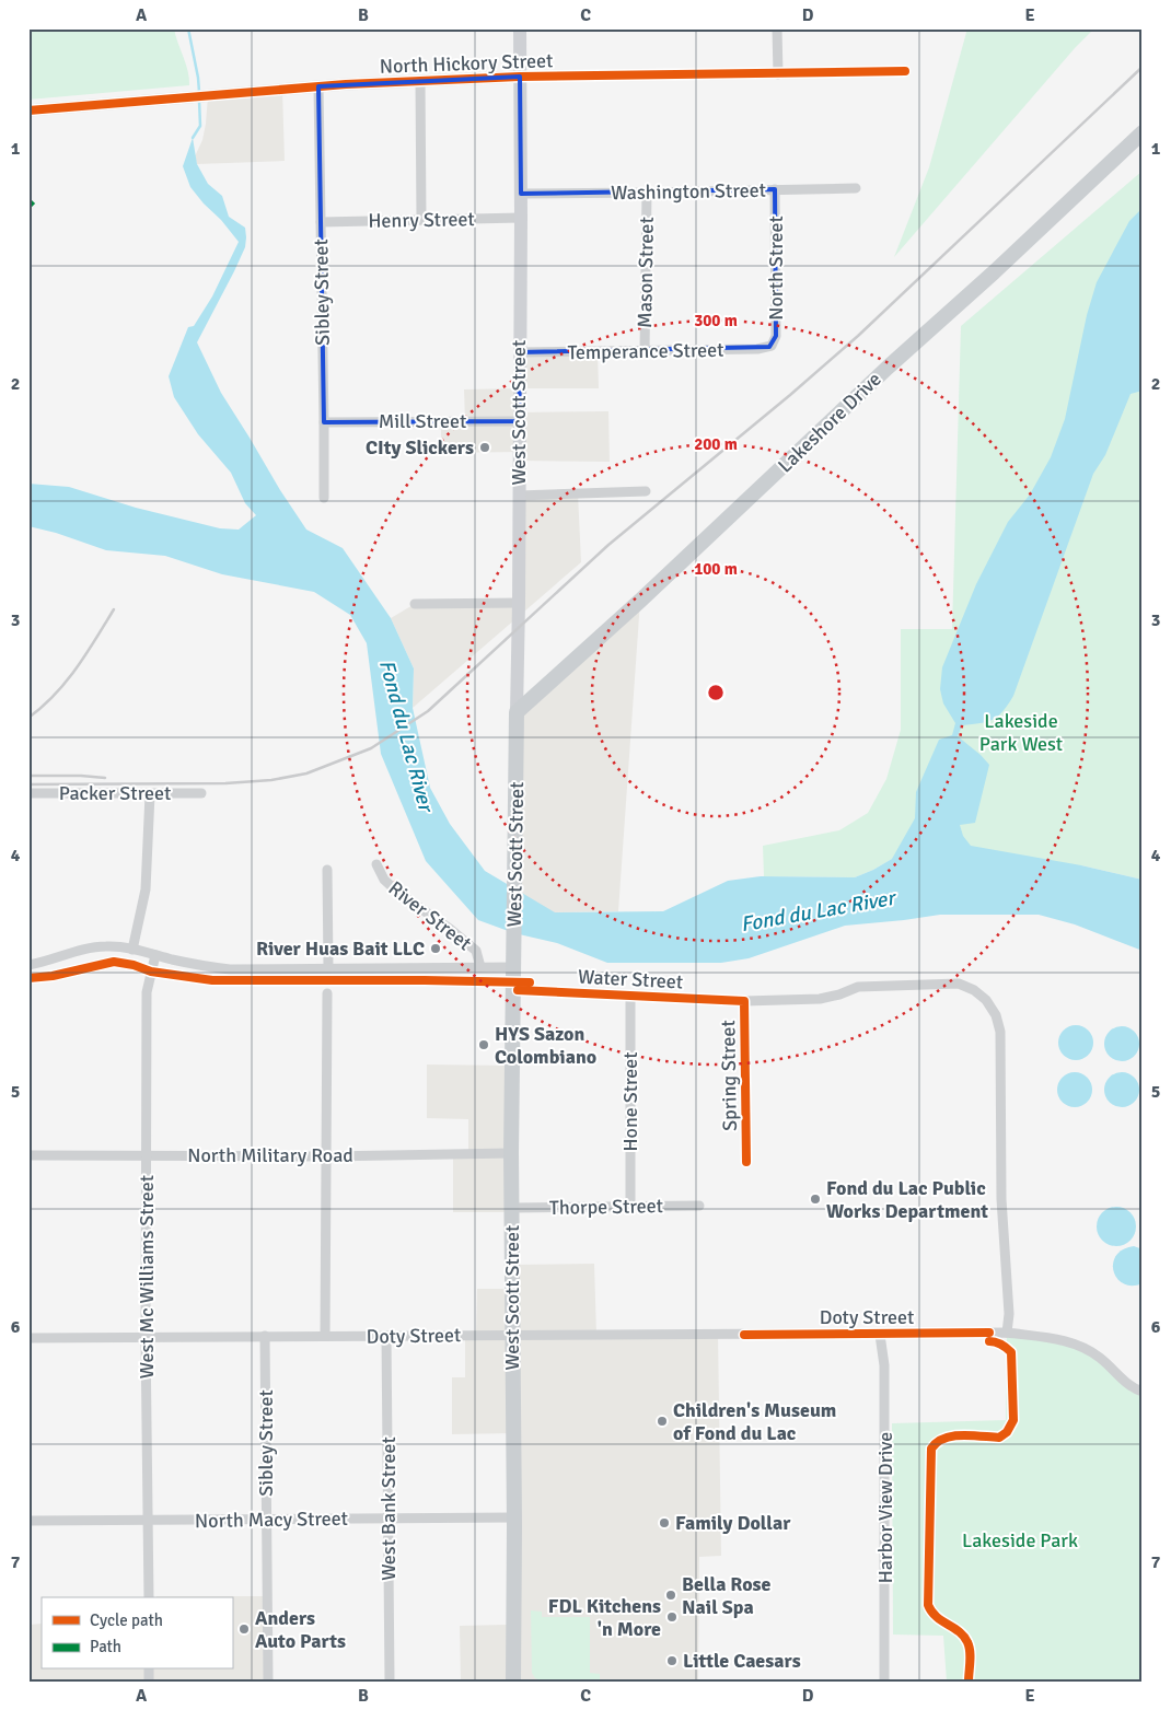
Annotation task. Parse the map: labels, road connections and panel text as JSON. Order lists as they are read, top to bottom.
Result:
{
  "streets": {
    "main road": ["West Scott Street", "Lakeshore Drive"],
    "street": [
      "North Hickory Street",
      "Washington Street",
      "Henry Street",
      "North Street",
      "Mason Street",
      "Sibley Street",
      "Temperance Street",
      "Mill Street",
      "Packer Street",
      "River Street",
      "Water Street",
      "Spring Street",
      "Hone Street",
      "North Military Road",
      "Thorpe Street",
      "West Mc Williams Street",
      "Doty Street",
      "Harbor View Drive",
      "West Bank Street",
      "North Macy Street"
    ]
  },
  "crossings": [
    ["North Hickory Street", "Sibley Street"],
    ["North Hickory Street", "West Scott Street"],
    ["Washington Street", "North Street"],
    ["Washington Street", "Mason Street"],
    ["Washington Street", "West Scott Street"],
    ["Henry Street", "Sibley Street"],
    ["Henry Street", "West Scott Street"],
    ["North Street", "Temperance Street"],
    ["Mason Street", "Temperance Street"],
    ["Sibley Street", "Mill Street"],
    ["Sibley Street", "Doty Street"],
    ["Sibley Street", "North Macy Street"],
    ["Temperance Street", "West Scott Street"],
    ["West Scott Street", "Mill Street"],
    ["West Scott Street", "Lakeshore Drive"],
    ["West Scott Street", "Water Street"],
    ["West Scott Street", "North Military Road"],
    ["West Scott Street", "Thorpe Street"],
    ["West Scott Street", "Doty Street"],
    ["West Scott Street", "North Macy Street"],
    ["Water Street", "Spring Street"],
    ["Water Street", "Hone Street"],
    ["Water Street", "Doty Street"],
    ["Hone Street", "Thorpe Street"],
    ["North Military Road", "West Mc Williams Street"],
    ["West Mc Williams Street", "Doty Street"],
    ["West Mc Williams Street", "North Macy Street"],
    ["Doty Street", "Harbor View Drive"],
    ["Doty Street", "West Bank Street"],
    ["West Bank Street", "North Macy Street"]
  ],
  "water": ["Fond du Lac River"],
  "parks": ["Lakeside Park West", "Lakeside Park"],
  "places": [
    "CIty Slickers",
    "River Huas Bait LLC",
    "HYS Sazon Colombiano",
    "Fond du Lac Public Works Department",
    "Children's Museum of Fond du Lac",
    "Family Dollar",
    "Bella Rose Nail Spa",
    "FDL Kitchens 'n More",
    "Anders Auto Parts",
    "Little Caesars"
  ],
  "legend": ["Cycle path", "Path"],
  "grid": {
    "columns": [
      "A",
      "B",
      "C",
      "D",
      "E"
    ],
    "rows": [
      "1",
      "2",
      "3",
      "4",
      "5",
      "6",
      "7"
    ]
  },
  "rings": ["300 m", "200 m", "100 m"]
}
